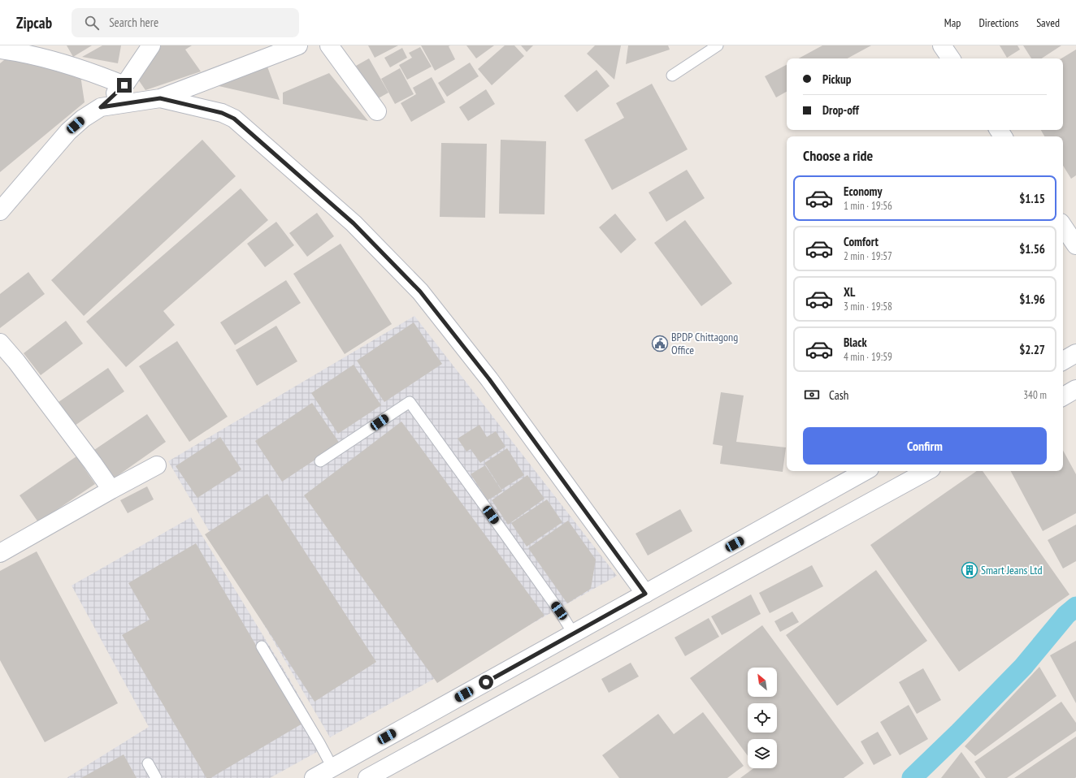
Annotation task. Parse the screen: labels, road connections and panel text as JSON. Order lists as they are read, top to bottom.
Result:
{
  "places": {
    "public building": ["BPDP Chittagong Office"],
    "building": ["Smart Jeans Ltd"]
  },
  "north": "top left",
  "page": {
    "header": "Zipcab",
    "search": "Search here",
    "nav": ["Map", "Directions", "Saved"],
    "banner": ["Pickup", "Drop-off"],
    "heading": "Choose a ride",
    "list": [
      {
        "name": "Economy",
        "note": "1 min · 19:56",
        "value": "$1.15"
      },
      {
        "name": "Comfort",
        "note": "2 min · 19:57",
        "value": "$1.56"
      },
      {
        "name": "XL",
        "note": "3 min · 19:58",
        "value": "$1.96"
      },
      {
        "name": "Black",
        "note": "4 min · 19:59",
        "value": "$2.27"
      }
    ],
    "pay": ["Cash", "340 m"],
    "buttons": "Confirm"
  }
}
